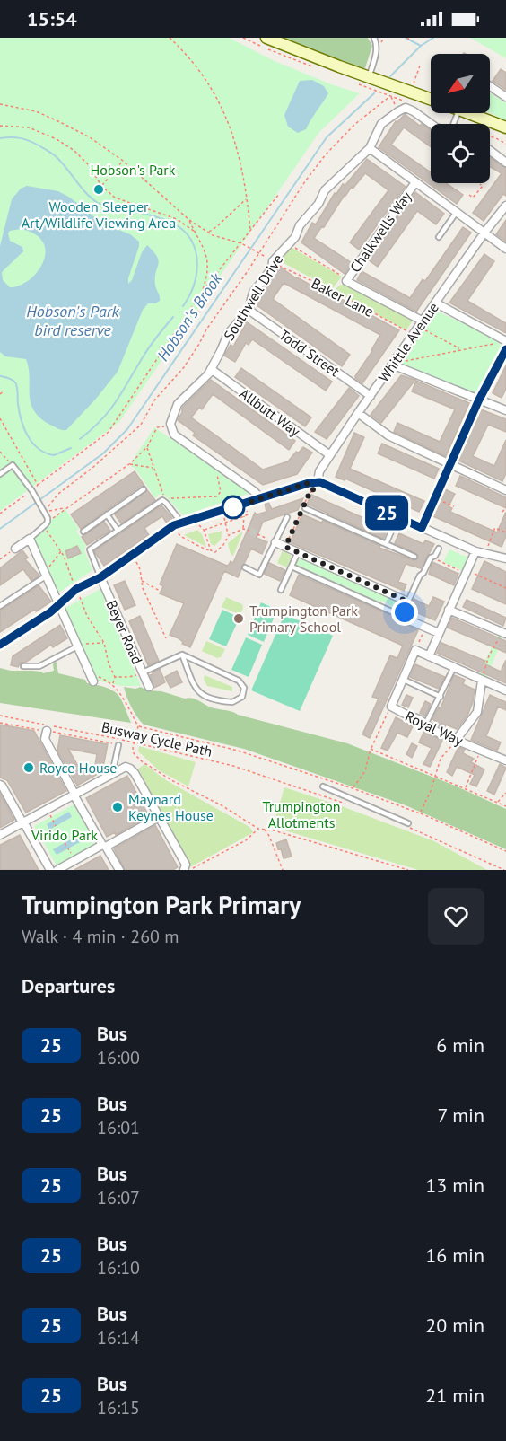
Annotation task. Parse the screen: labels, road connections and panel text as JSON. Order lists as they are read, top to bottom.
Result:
{
  "streets": {
    "street": [
      "Chalkwells Way",
      "Southwell Drive",
      "Baker Lane",
      "Whittle Avenue",
      "Todd Street",
      "Allbutt Way",
      "Beyer Road",
      "Royal Way"
    ],
    "path": ["Busway Cycle Path"]
  },
  "crossings": [
    ["Chalkwells Way", "Southwell Drive"],
    ["Chalkwells Way", "Baker Lane"],
    ["Chalkwells Way", "Whittle Avenue"],
    ["Southwell Drive", "Baker Lane"],
    ["Southwell Drive", "Todd Street"],
    ["Southwell Drive", "Allbutt Way"],
    ["Baker Lane", "Whittle Avenue"],
    ["Whittle Avenue", "Todd Street"],
    ["Whittle Avenue", "Allbutt Way"]
  ],
  "water": ["Hobson's Park bird reserve", "Hobson's Brook"],
  "parks": ["Hobson's Park", "Trumpington Allotments", "Virido Park"],
  "places": [
    "Wooden Sleeper Art/Wildlife Viewing Area",
    "Trumpington Park Primary School",
    "Royce House",
    "Maynard Keynes House"
  ],
  "lines": ["bus line 25"],
  "north": "bottom left",
  "page": {
    "status": "15:54",
    "on_map": "25",
    "heading": [
      ["Trumpington Park Primary", "Walk · 4 min · 260 m"],
      "Departures"
    ],
    "list": [
      {
        "mark": "25",
        "name": "Bus",
        "note": "16:00",
        "value": "6 min"
      },
      {
        "mark": "25",
        "name": "Bus",
        "note": "16:01",
        "value": "7 min"
      },
      {
        "mark": "25",
        "name": "Bus",
        "note": "16:07",
        "value": "13 min"
      },
      {
        "mark": "25",
        "name": "Bus",
        "note": "16:10",
        "value": "16 min"
      },
      {
        "mark": "25",
        "name": "Bus",
        "note": "16:14",
        "value": "20 min"
      },
      {
        "mark": "25",
        "name": "Bus",
        "note": "16:15",
        "value": "21 min"
      }
    ]
  }
}
